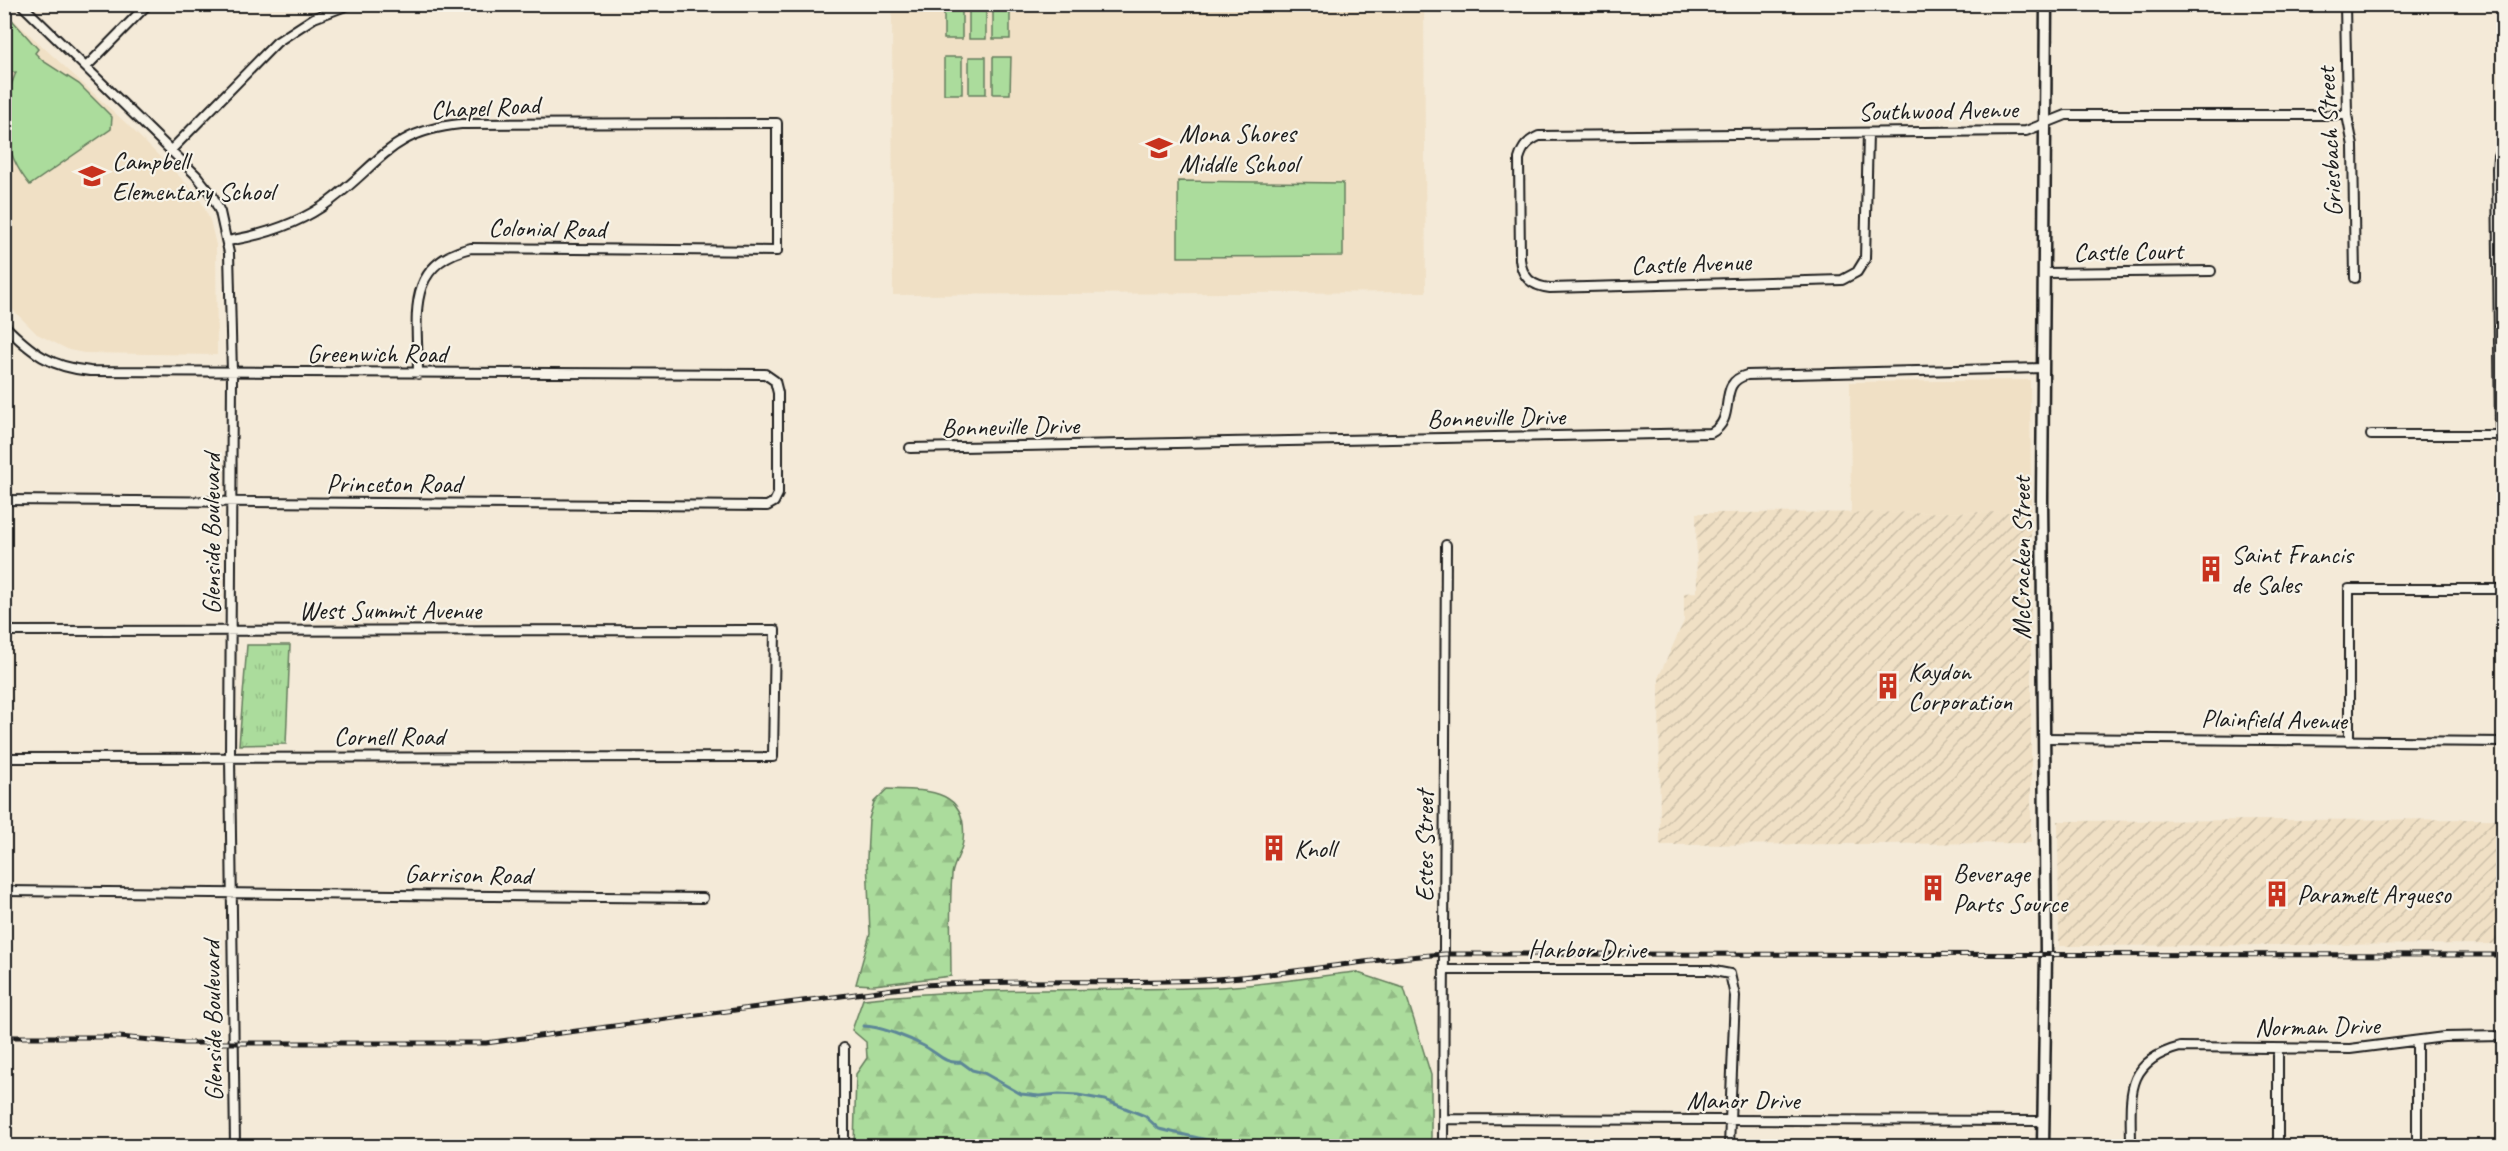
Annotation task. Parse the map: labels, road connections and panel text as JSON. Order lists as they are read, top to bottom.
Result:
{
  "streets": {
    "street": [
      "Chapel Road",
      "Southwood Avenue",
      "Griesbach Street",
      "Colonial Road",
      "Castle Court",
      "Castle Avenue",
      "Greenwich Road",
      "Bonneville Drive",
      "Princeton Road",
      "Glenside Boulevard",
      "McCracken Street",
      "West Summit Avenue",
      "Plainfield Avenue",
      "Cornell Road",
      "Estes Street",
      "Garrison Road",
      "Harbor Drive",
      "Norman Drive",
      "Manor Drive"
    ]
  },
  "crossings": [
    ["Chapel Road", "Colonial Road"],
    ["Chapel Road", "Glenside Boulevard"],
    ["Southwood Avenue", "Griesbach Street"],
    ["Southwood Avenue", "Castle Avenue"],
    ["Southwood Avenue", "McCracken Street"],
    ["Colonial Road", "Greenwich Road"],
    ["Castle Court", "McCracken Street"],
    ["Greenwich Road", "Princeton Road"],
    ["Greenwich Road", "Glenside Boulevard"],
    ["Bonneville Drive", "McCracken Street"],
    ["Princeton Road", "Glenside Boulevard"],
    ["Glenside Boulevard", "West Summit Avenue"],
    ["Glenside Boulevard", "Cornell Road"],
    ["Glenside Boulevard", "Garrison Road"],
    ["McCracken Street", "Plainfield Avenue"],
    ["McCracken Street", "Manor Drive"],
    ["West Summit Avenue", "Cornell Road"],
    ["Estes Street", "Harbor Drive"],
    ["Estes Street", "Manor Drive"],
    ["Harbor Drive", "Manor Drive"]
  ],
  "places": {
    "school or university": ["Mona Shores Middle School", "Campbell Elementary School"],
    "building": [
      "Saint Francis de Sales",
      "Kaydon Corporation",
      "Knoll",
      "Beverage Parts Source",
      "Paramelt Argueso"
    ]
  }
}
